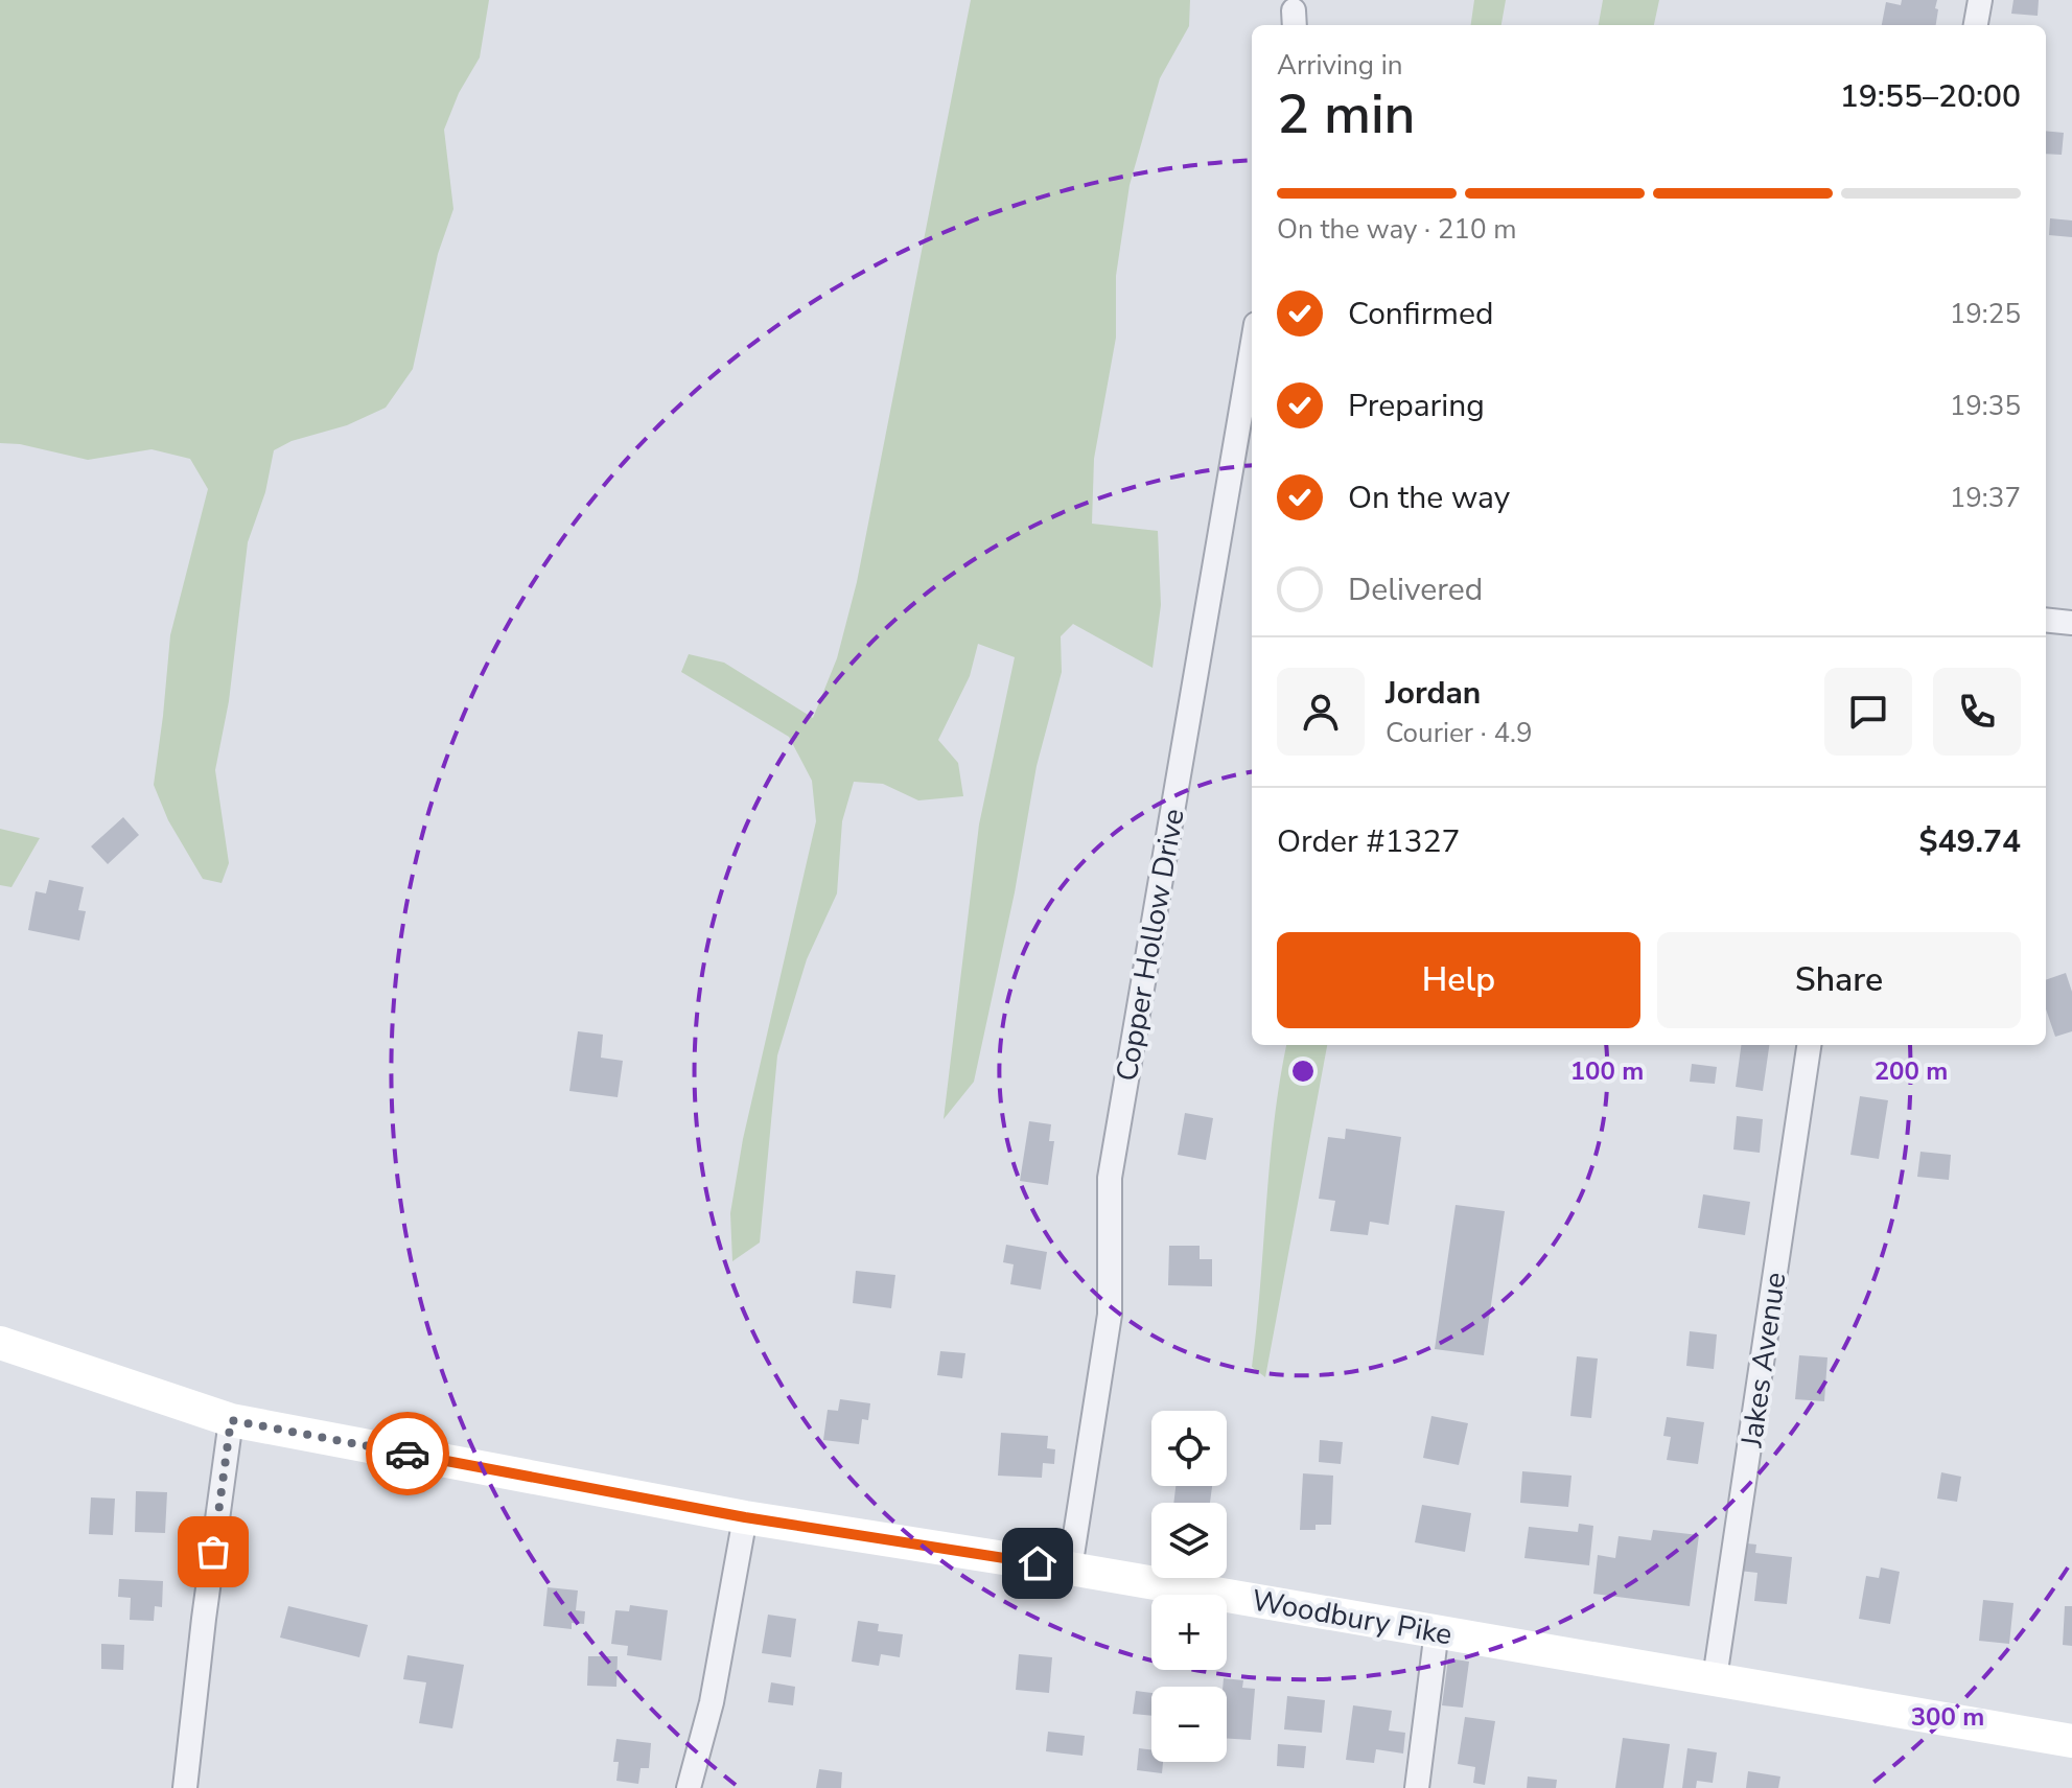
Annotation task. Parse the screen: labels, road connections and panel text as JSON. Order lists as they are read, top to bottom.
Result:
{
  "streets": {
    "street": ["Copper Hollow Drive", "Jakes Avenue", "Woodbury Pike"]
  },
  "crossings": [
    ["Copper Hollow Drive", "Woodbury Pike"],
    ["Jakes Avenue", "Woodbury Pike"]
  ],
  "page": {
    "heading": ["2 min", "Arriving in", "19:55–20:00"],
    "panel": [
      "Jordan",
      "Courier · 4.9",
      "Order #1327",
      "$49.74"
    ],
    "bar": "On the way · 210 m",
    "list": [
      ["Confirmed", "19:25"],
      ["Preparing", "19:35"],
      ["On the way", "19:37"],
      "Delivered"
    ],
    "buttons": ["Help", "Share"],
    "map_buttons": ["+", "−"]
  },
  "rings": ["100 m", "200 m", "300 m"]
}
